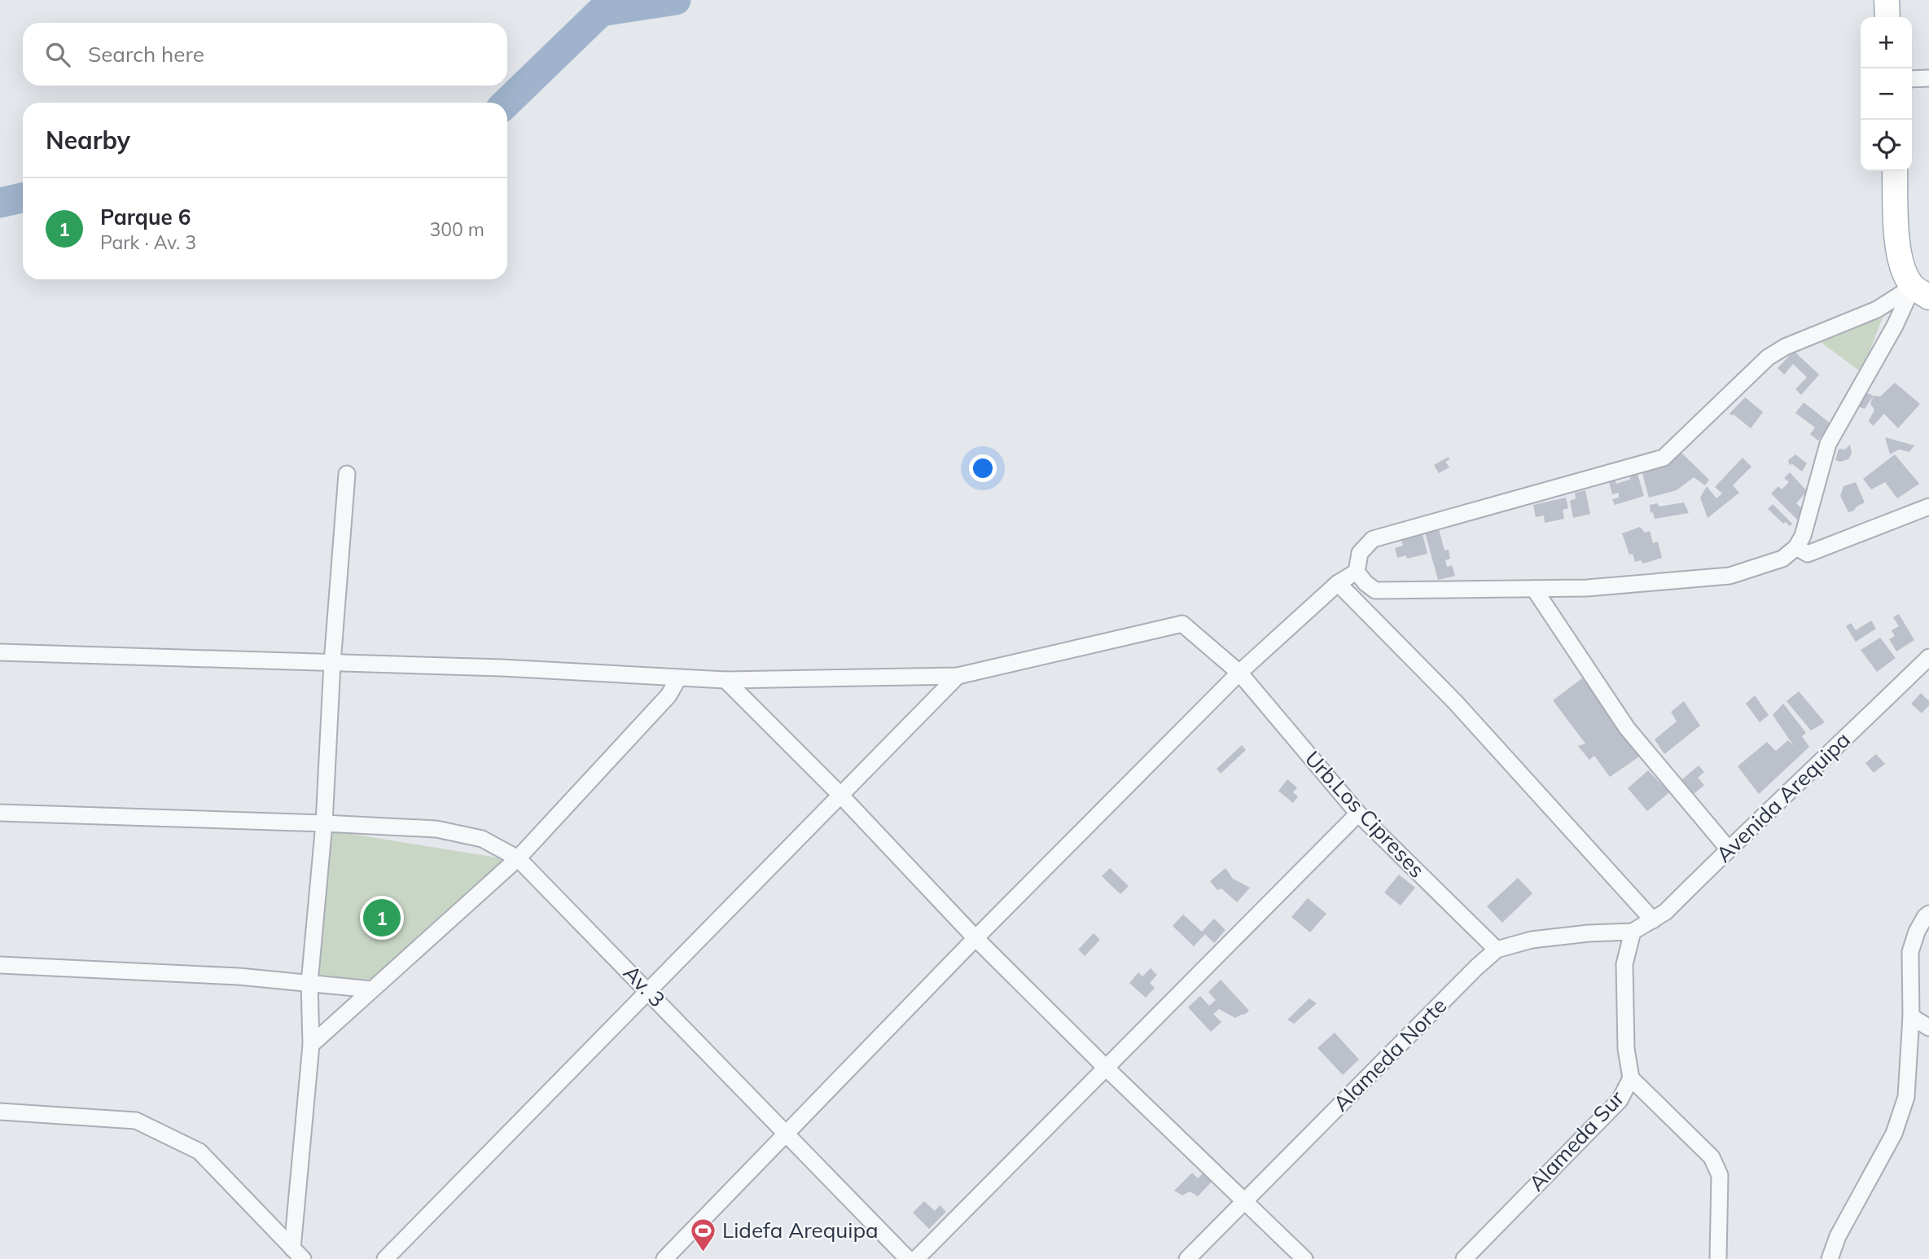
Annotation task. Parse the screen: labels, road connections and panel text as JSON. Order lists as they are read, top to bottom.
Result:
{
  "streets": {
    "street": [
      "Avenida Arequipa",
      "Urb.Los Cipreses",
      "Av. 3",
      "Alameda Norte",
      "Alameda Sur"
    ]
  },
  "crossings": [
    ["Avenida Arequipa", "Alameda Norte"],
    ["Avenida Arequipa", "Alameda Sur"],
    ["Urb.Los Cipreses", "Alameda Norte"],
    ["Alameda Norte", "Alameda Sur"]
  ],
  "places": {
    "sports": ["Lidefa Arequipa"]
  },
  "page": {
    "map_buttons": ["+", "−"],
    "search": "Search here",
    "heading": "Nearby",
    "list": [
      {
        "mark": "1",
        "name": "Parque 6",
        "note": "Park · Av. 3",
        "value": "300 m"
      }
    ],
    "pins": "1"
  }
}
